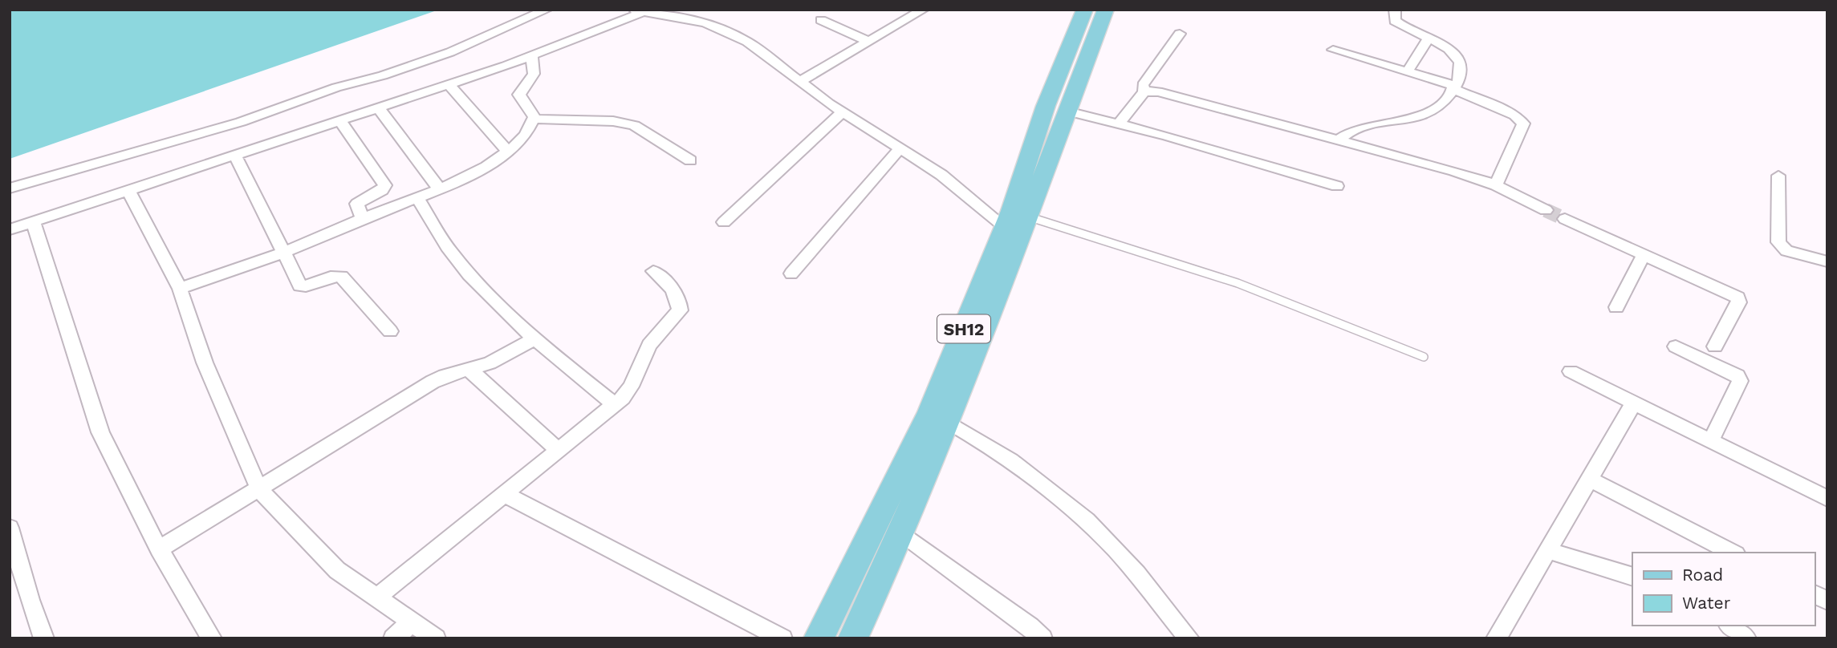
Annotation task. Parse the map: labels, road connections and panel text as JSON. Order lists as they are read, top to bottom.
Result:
{
  "streets": {
    "main road": ["SH12"]
  },
  "legend": ["Road", "Water"]
}
